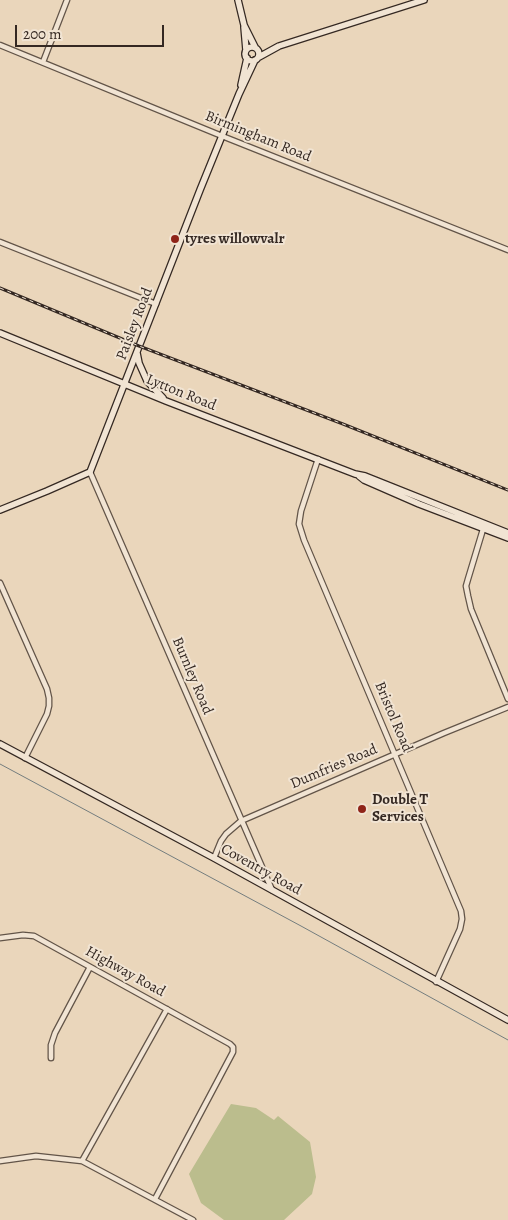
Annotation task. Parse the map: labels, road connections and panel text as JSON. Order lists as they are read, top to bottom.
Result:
{
  "streets": {
    "main road": ["Paisley Road", "Lytton Road", "Coventry Road"],
    "street": [
      "Birmingham Road",
      "Burnley Road",
      "Bristol Road",
      "Dumfries Road",
      "Highway Road"
    ]
  },
  "crossings": [
    ["Birmingham Road", "Paisley Road"],
    ["Paisley Road", "Lytton Road"],
    ["Paisley Road", "Burnley Road"],
    ["Lytton Road", "Bristol Road"],
    ["Burnley Road", "Dumfries Road"],
    ["Burnley Road", "Coventry Road"],
    ["Bristol Road", "Dumfries Road"],
    ["Bristol Road", "Coventry Road"],
    ["Dumfries Road", "Coventry Road"]
  ],
  "places": ["tyres willowvalr", "Double T Services"],
  "scale_bar": "200 m"
}
